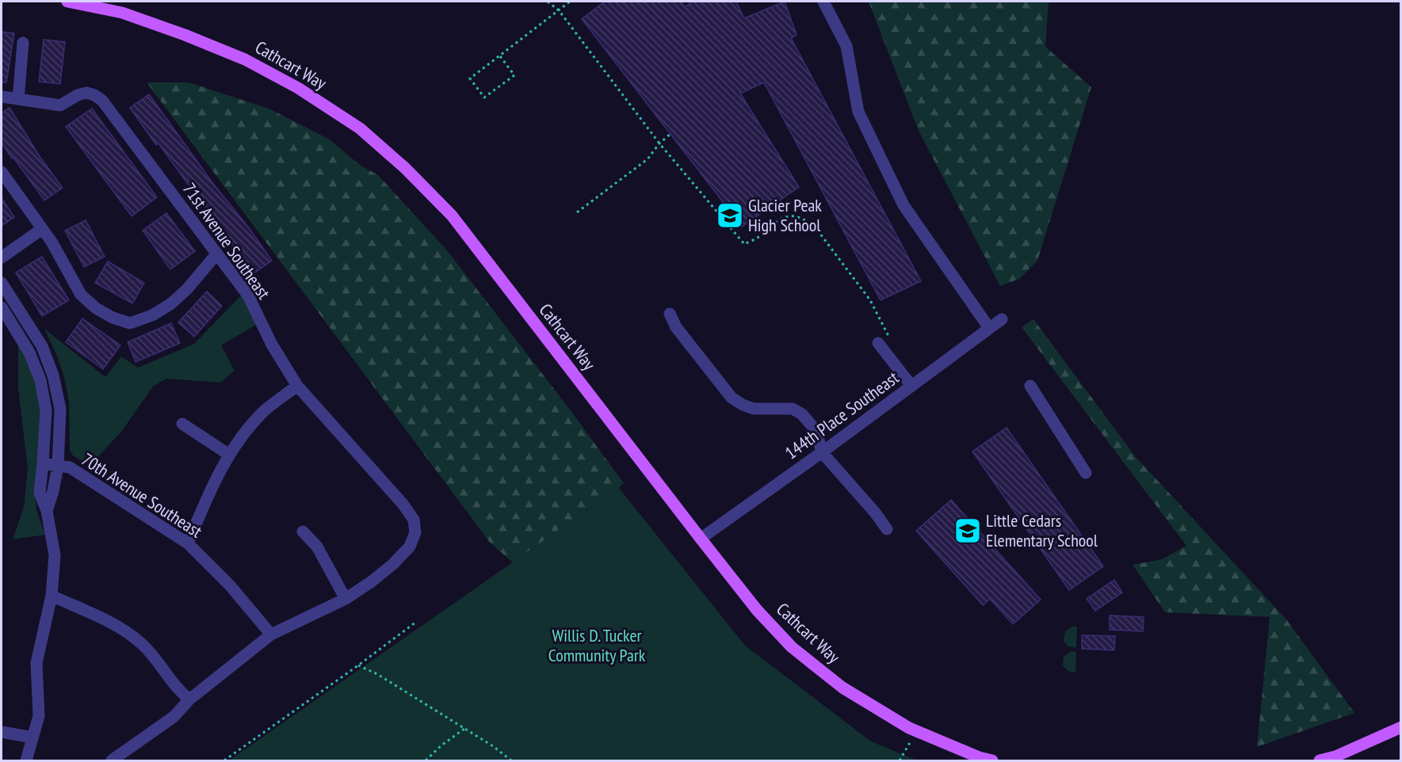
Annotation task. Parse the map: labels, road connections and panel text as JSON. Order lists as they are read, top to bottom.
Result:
{
  "streets": {
    "main road": ["Cathcart Way"],
    "street": ["71st Avenue Southeast", "144th Place Southeast", "70th Avenue Southeast"]
  },
  "crossings": [
    ["Cathcart Way", "144th Place Southeast"]
  ],
  "parks": ["Willis D. Tucker Community Park"],
  "places": {
    "school or university": ["Glacier Peak High School", "Little Cedars Elementary School"]
  }
}
